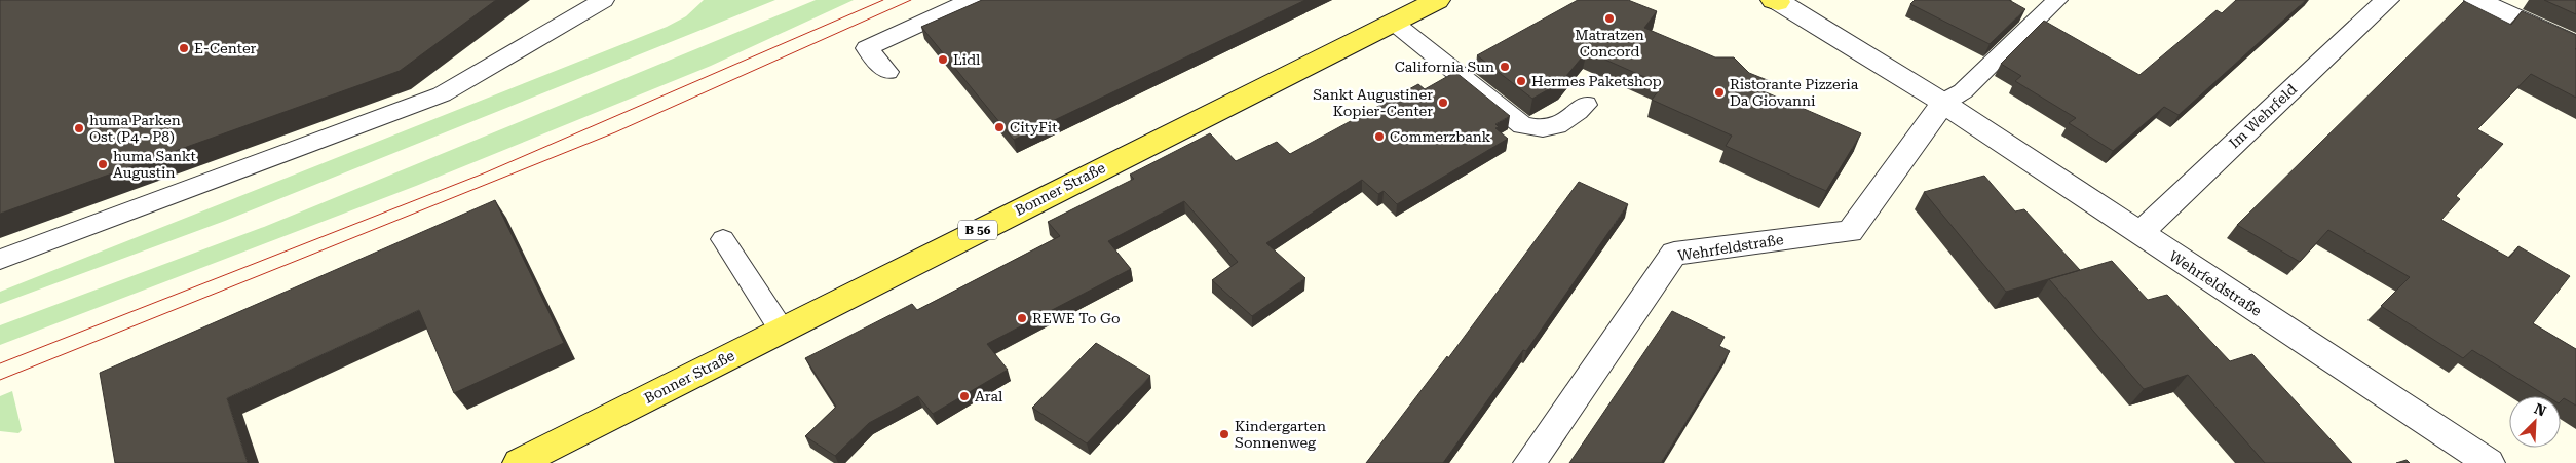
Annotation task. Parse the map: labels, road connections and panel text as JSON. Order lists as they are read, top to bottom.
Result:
{
  "streets": {
    "main road": ["Bonner Straße", "B 56"],
    "street": ["Im Wehrfeld", "Wehrfeldstraße"]
  },
  "crossings": [
    ["Im Wehrfeld", "Wehrfeldstraße"]
  ],
  "places": [
    "Matratzen Concord",
    "E-Center",
    "Lidl",
    "California Sun",
    "Hermes Paketshop",
    "Ristorante Pizzeria Da Giovanni",
    "Sankt Augustiner Kopier-Center",
    "CityFit",
    "huma Parken Ost (P4 - P8)",
    "Commerzbank",
    "huma Sankt Augustin",
    "REWE To Go",
    "Aral",
    "Kindergarten Sonnenweg"
  ],
  "north": "top right"
}
